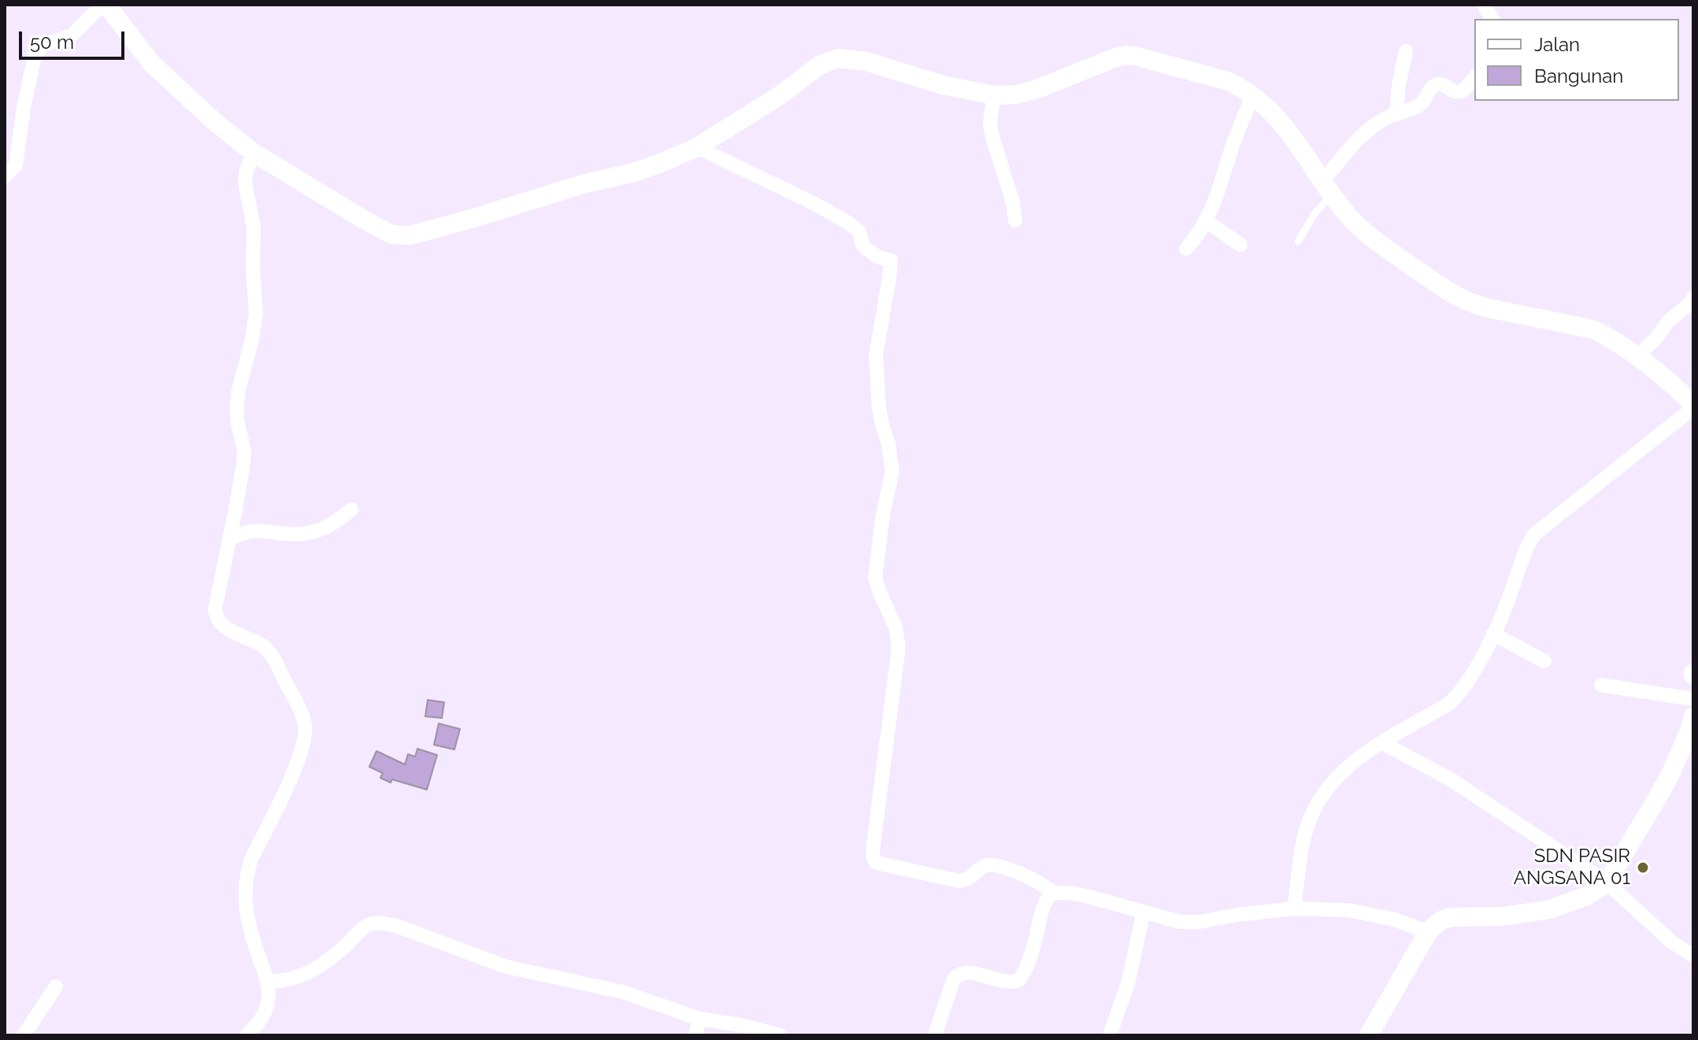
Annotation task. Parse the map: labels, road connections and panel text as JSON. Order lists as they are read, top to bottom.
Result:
{
  "places": ["SDN PASIR ANGSANA 01"],
  "legend": ["Jalan", "Bangunan"],
  "scale_bar": "50 m"
}
